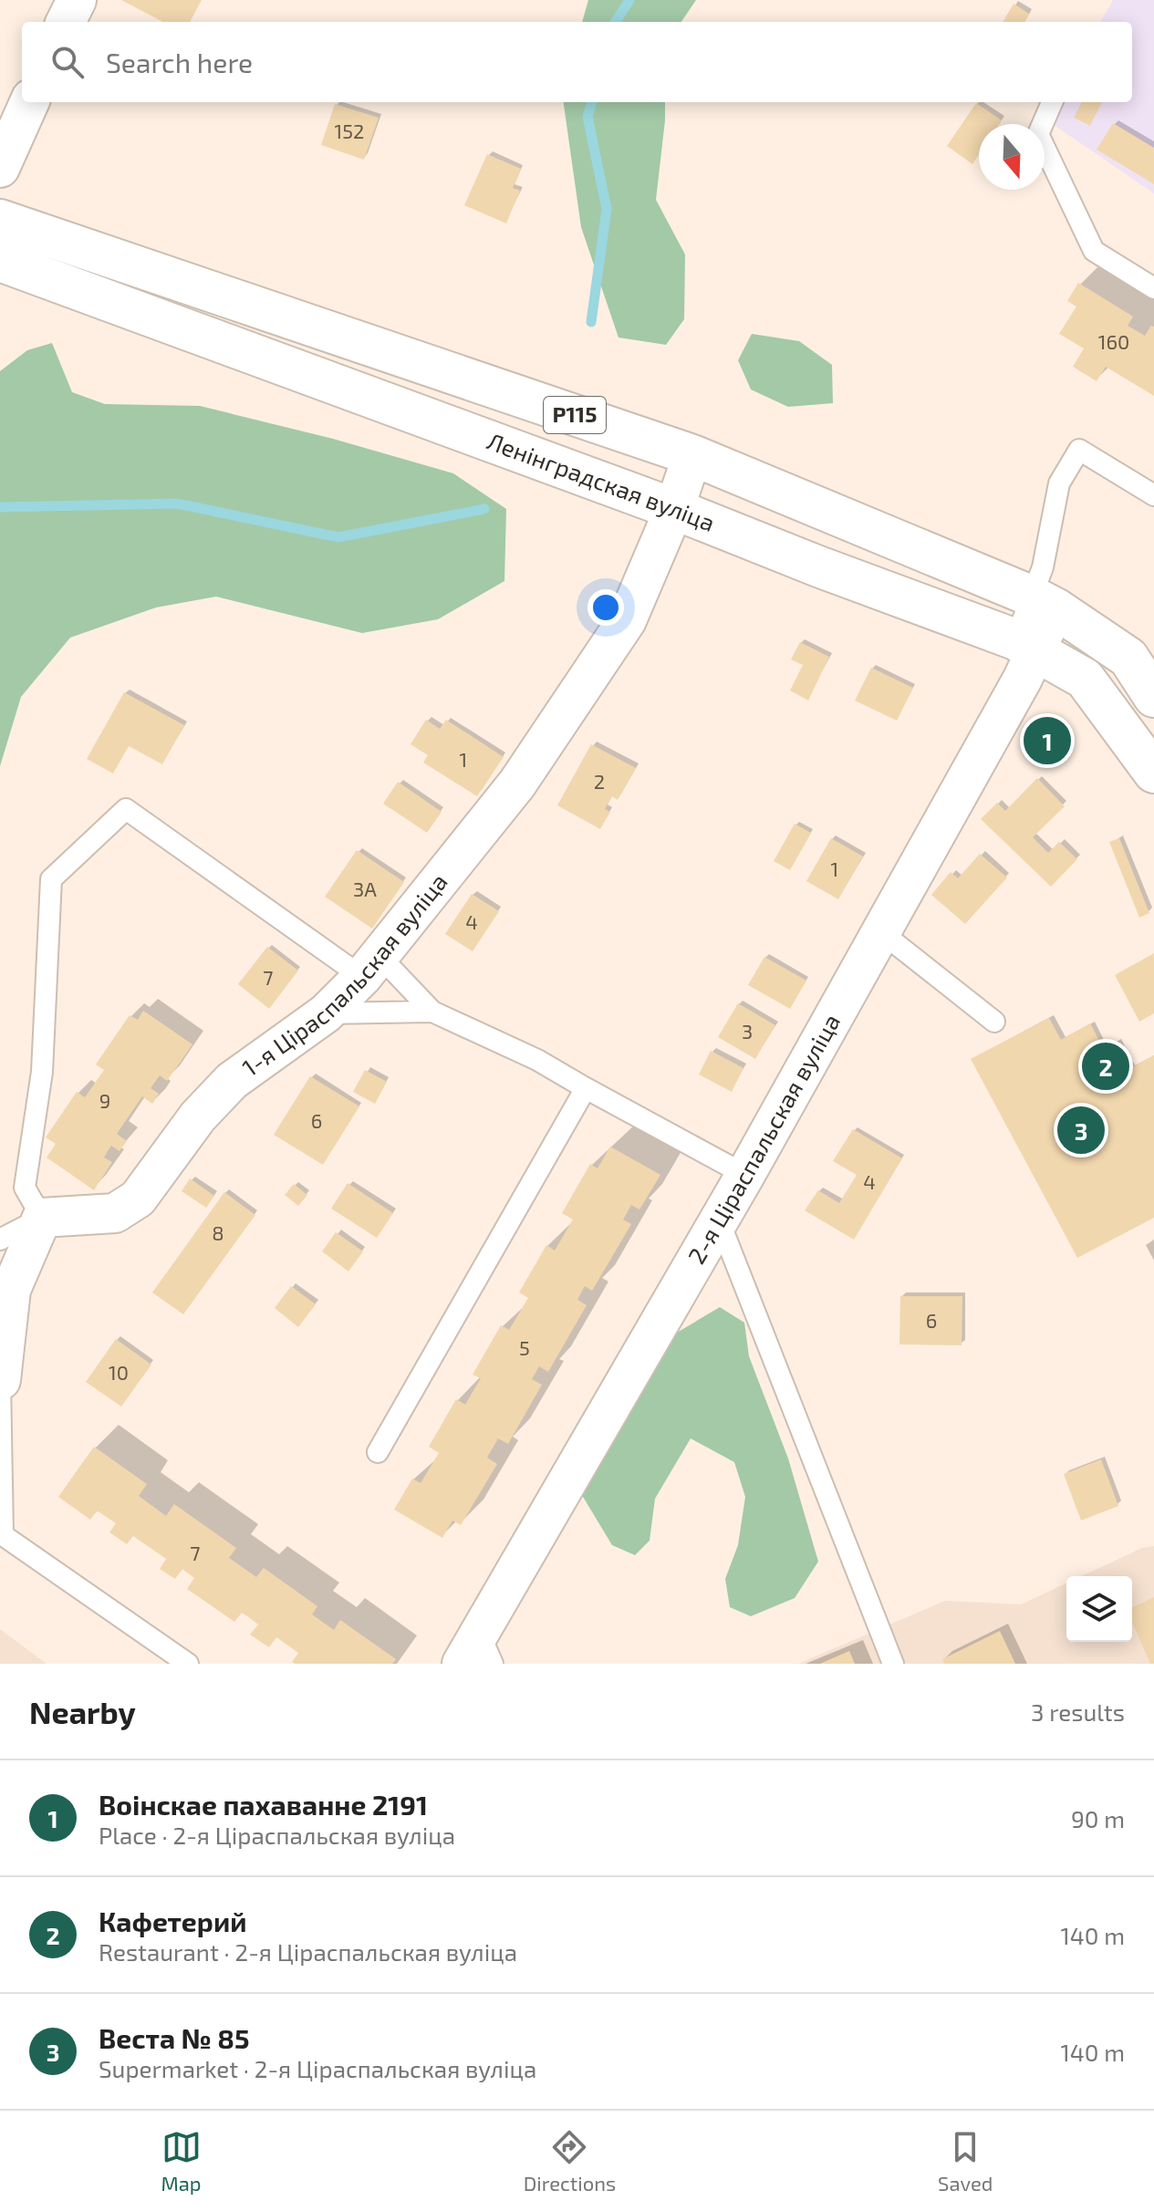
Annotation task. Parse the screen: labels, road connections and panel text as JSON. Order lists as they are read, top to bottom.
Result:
{
  "streets": {
    "main road": ["Р115", "Ленінградская вуліца"],
    "street": ["1-я Ціраспальская вуліца", "2-я Ціраспальская вуліца"]
  },
  "crossings": [
    ["Р115", "1-я Ціраспальская вуліца"],
    ["Р115", "2-я Ціраспальская вуліца"],
    ["Ленінградская вуліца", "1-я Ціраспальская вуліца"],
    ["Ленінградская вуліца", "2-я Ціраспальская вуліца"]
  ],
  "house_numbers": [
    "152",
    "160",
    "1",
    "2",
    "1",
    "3А",
    "4",
    "7",
    "3",
    "9",
    "6",
    "4",
    "8",
    "6",
    "5",
    "10",
    "7"
  ],
  "north": "bottom",
  "page": {
    "search": "Search here",
    "pins": ["1", "2", "3"],
    "heading": ["Nearby", "3 results"],
    "list": [
      {
        "mark": "1",
        "name": "Воінскае пахаванне 2191",
        "note": "Place · 2-я Ціраспальская вуліца",
        "value": "90 m"
      },
      {
        "mark": "2",
        "name": "Кафетерий",
        "note": "Restaurant · 2-я Ціраспальская вуліца",
        "value": "140 m"
      },
      {
        "mark": "3",
        "name": "Веста № 85",
        "note": "Supermarket · 2-я Ціраспальская вуліца",
        "value": "140 m"
      }
    ],
    "nav": ["Map", "Directions", "Saved"]
  }
}
